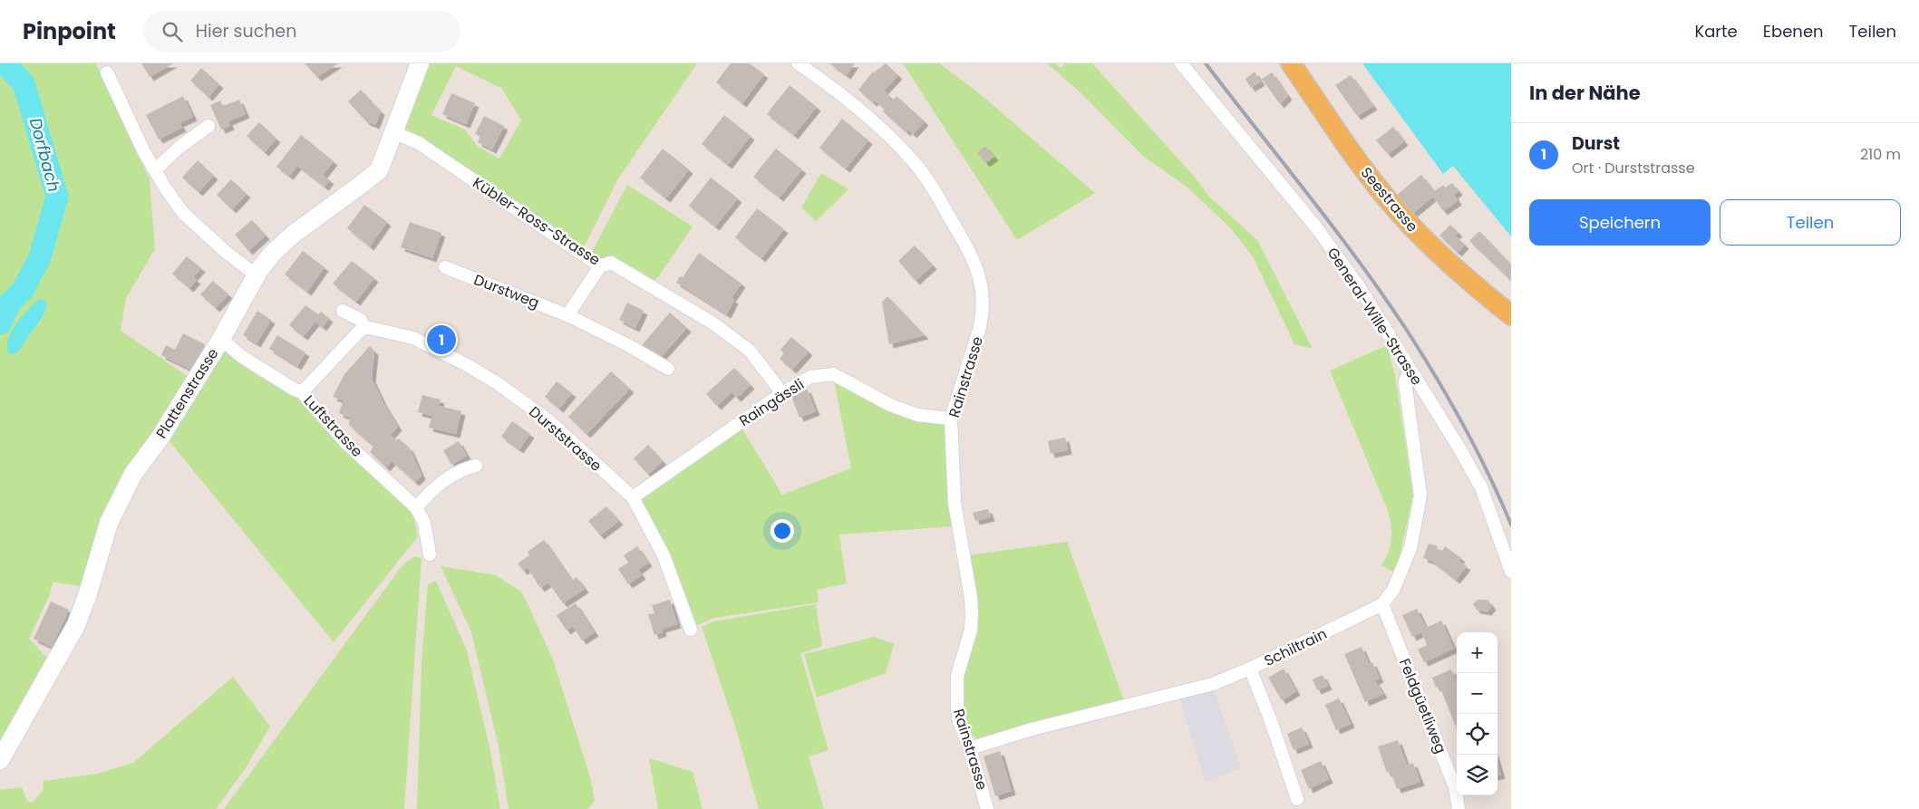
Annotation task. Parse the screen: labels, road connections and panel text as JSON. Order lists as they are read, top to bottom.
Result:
{
  "streets": {
    "main road": ["Seestrasse"],
    "street": [
      "Kübler-Ross-Strasse",
      "Durstweg",
      "General-Wille-Strasse",
      "Rainstrasse",
      "Plattenstrasse",
      "Raingässli",
      "Luftstrasse",
      "Durststrasse",
      "Schiltrain",
      "Feldgüetliweg"
    ]
  },
  "crossings": [
    ["Kübler-Ross-Strasse", "Plattenstrasse"],
    ["Kübler-Ross-Strasse", "Raingässli"],
    ["General-Wille-Strasse", "Schiltrain"],
    ["Rainstrasse", "Raingässli"],
    ["Rainstrasse", "Schiltrain"],
    ["Plattenstrasse", "Luftstrasse"],
    ["Raingässli", "Durststrasse"],
    ["Schiltrain", "Feldgüetliweg"]
  ],
  "water": ["Dorfbach"],
  "page": {
    "header": "Pinpoint",
    "search": "Hier suchen",
    "nav": ["Karte", "Ebenen", "Teilen"],
    "heading": "In der Nähe",
    "list": [
      {
        "mark": "1",
        "name": "Durst",
        "note": "Ort · Durststrasse",
        "value": "210 m"
      }
    ],
    "buttons": ["Speichern", "Teilen"],
    "pins": "1",
    "map_buttons": ["+", "−"]
  }
}
